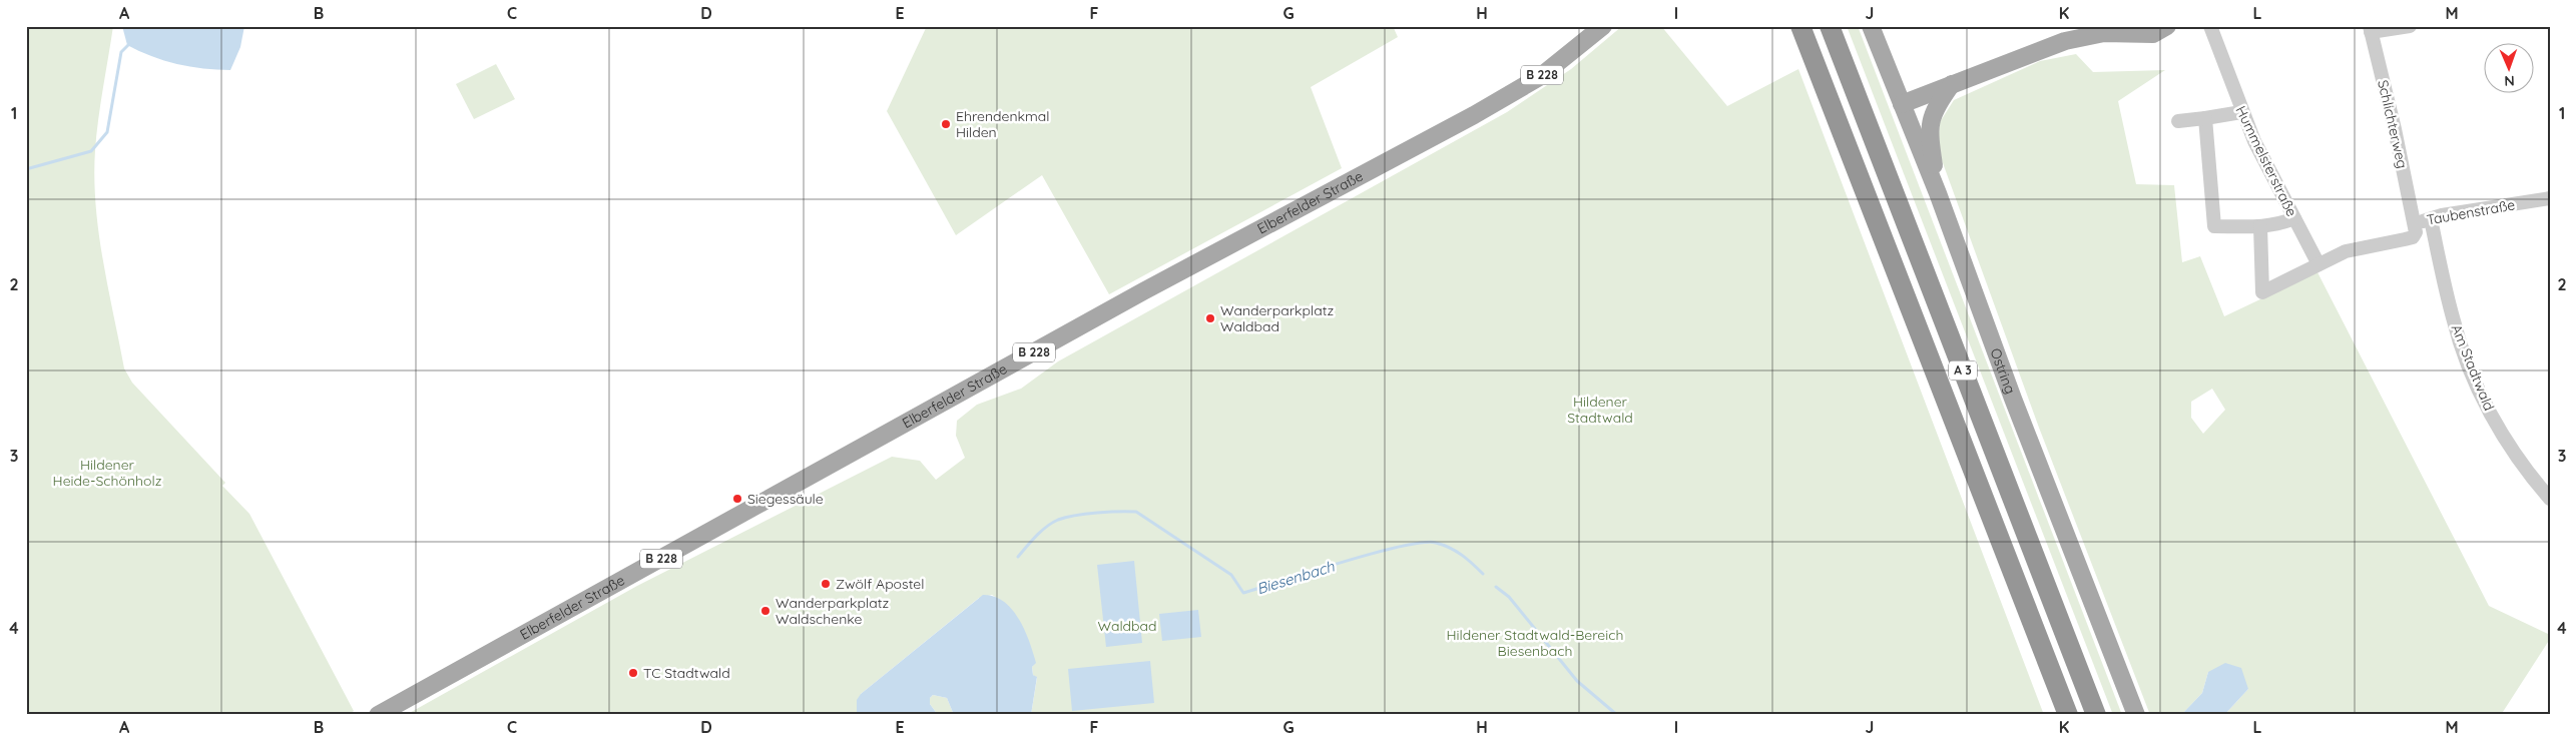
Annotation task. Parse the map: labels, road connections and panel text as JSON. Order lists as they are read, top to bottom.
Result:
{
  "streets": {
    "highway": ["A 3"],
    "main road": ["B 228", "Elberfelder Straße", "Ostring"],
    "street": [
      "Schlichterweg",
      "Hummelsterstraße",
      "Taubenstraße",
      "Am Stadtwald"
    ]
  },
  "crossings": [
    ["Schlichterweg", "Taubenstraße"],
    ["Hummelsterstraße", "Taubenstraße"],
    ["Taubenstraße", "Am Stadtwald"]
  ],
  "water": ["Biesenbach"],
  "parks": [
    "Hildener Stadtwald",
    "Hildener Heide-Schönholz",
    "Waldbad",
    "Hildener Stadtwald-Bereich Biesenbach"
  ],
  "places": [
    "Ehrendenkmal Hilden",
    "Wanderparkplatz Waldbad",
    "Siegessäule",
    "Zwölf Apostel",
    "Wanderparkplatz Waldschenke",
    "TC Stadtwald"
  ],
  "north": "bottom",
  "grid": {
    "columns": [
      "A",
      "B",
      "C",
      "D",
      "E",
      "F",
      "G",
      "H",
      "I",
      "J",
      "K",
      "L",
      "M"
    ],
    "rows": [
      "1",
      "2",
      "3",
      "4"
    ]
  }
}
